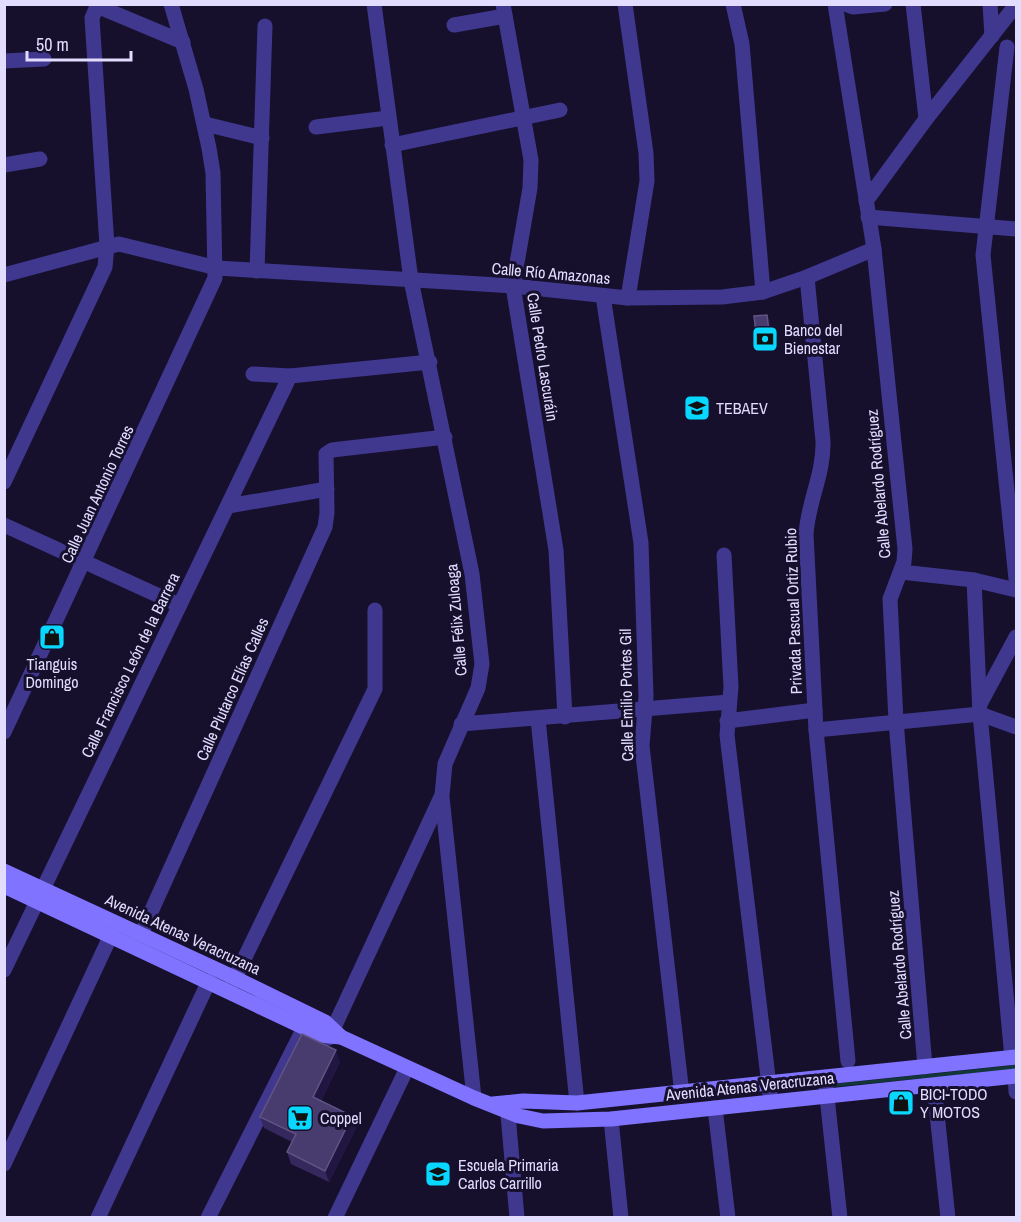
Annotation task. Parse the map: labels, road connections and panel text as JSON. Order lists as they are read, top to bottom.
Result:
{
  "streets": {
    "main road": ["Avenida Atenas Veracruzana"],
    "street": [
      "Calle Río Amazonas",
      "Calle Pedro Lascuráin",
      "Calle Abelardo Rodríguez",
      "Calle Juan Antonio Torres",
      "Privada Pascual Ortiz Rubio",
      "Calle Félix Zuloaga",
      "Calle Francisco León de la Barrera",
      "Calle Plutarco Elías Calles",
      "Calle Emilio Portes Gil"
    ]
  },
  "crossings": [
    ["Calle Río Amazonas", "Calle Pedro Lascuráin"],
    ["Calle Río Amazonas", "Calle Abelardo Rodríguez"],
    ["Calle Río Amazonas", "Calle Juan Antonio Torres"],
    ["Calle Río Amazonas", "Privada Pascual Ortiz Rubio"],
    ["Calle Río Amazonas", "Calle Félix Zuloaga"],
    ["Calle Río Amazonas", "Calle Emilio Portes Gil"],
    ["Calle Abelardo Rodríguez", "Avenida Atenas Veracruzana"],
    ["Calle Félix Zuloaga", "Calle Plutarco Elías Calles"],
    ["Calle Félix Zuloaga", "Avenida Atenas Veracruzana"],
    ["Calle Francisco León de la Barrera", "Avenida Atenas Veracruzana"],
    ["Calle Plutarco Elías Calles", "Avenida Atenas Veracruzana"],
    ["Calle Emilio Portes Gil", "Avenida Atenas Veracruzana"]
  ],
  "places": {
    "bank": ["Banco del Bienestar"],
    "school or university": ["TEBAEV", "Escuela Primaria Carlos Carrillo"],
    "shop": ["Tianguis Domingo", "BICI-TODO Y MOTOS"],
    "supermarket": ["Coppel"]
  },
  "scale_bar": "50 m"
}
